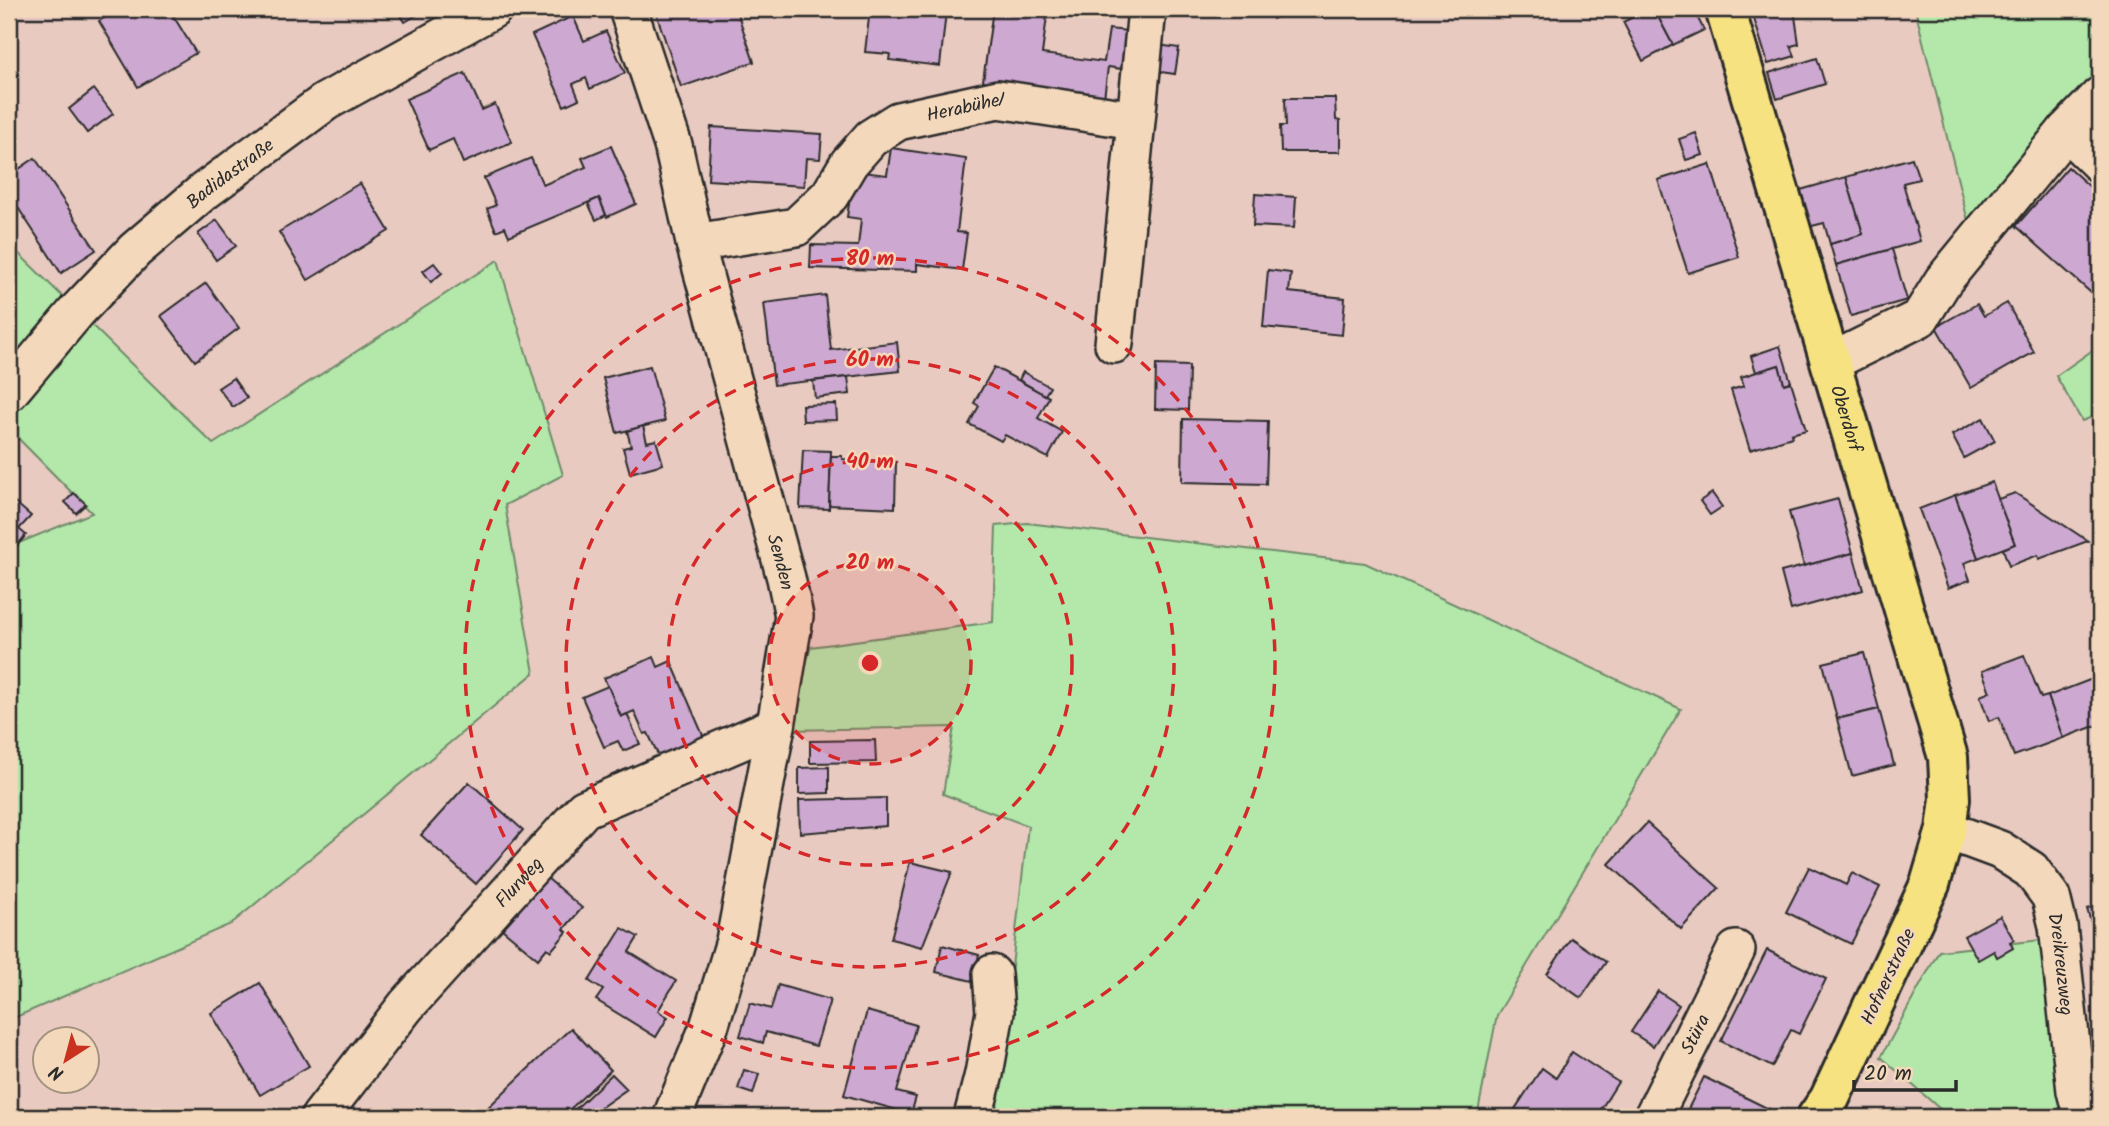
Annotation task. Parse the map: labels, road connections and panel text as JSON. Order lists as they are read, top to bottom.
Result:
{
  "streets": {
    "main road": ["Oberdorf", "Hofnerstraße"],
    "street": [
      "Herabühel",
      "Badidastraße",
      "Senden",
      "Flurweg",
      "Dreikreuzweg",
      "Stüra"
    ]
  },
  "crossings": [
    ["Herabühel", "Senden"],
    ["Oberdorf", "Dreikreuzweg"],
    ["Oberdorf", "Hofnerstraße"],
    ["Senden", "Flurweg"],
    ["Dreikreuzweg", "Hofnerstraße"]
  ],
  "scale_bar": "20 m",
  "north": "bottom left",
  "rings": [
    "80 m",
    "60 m",
    "40 m",
    "20 m"
  ]
}
